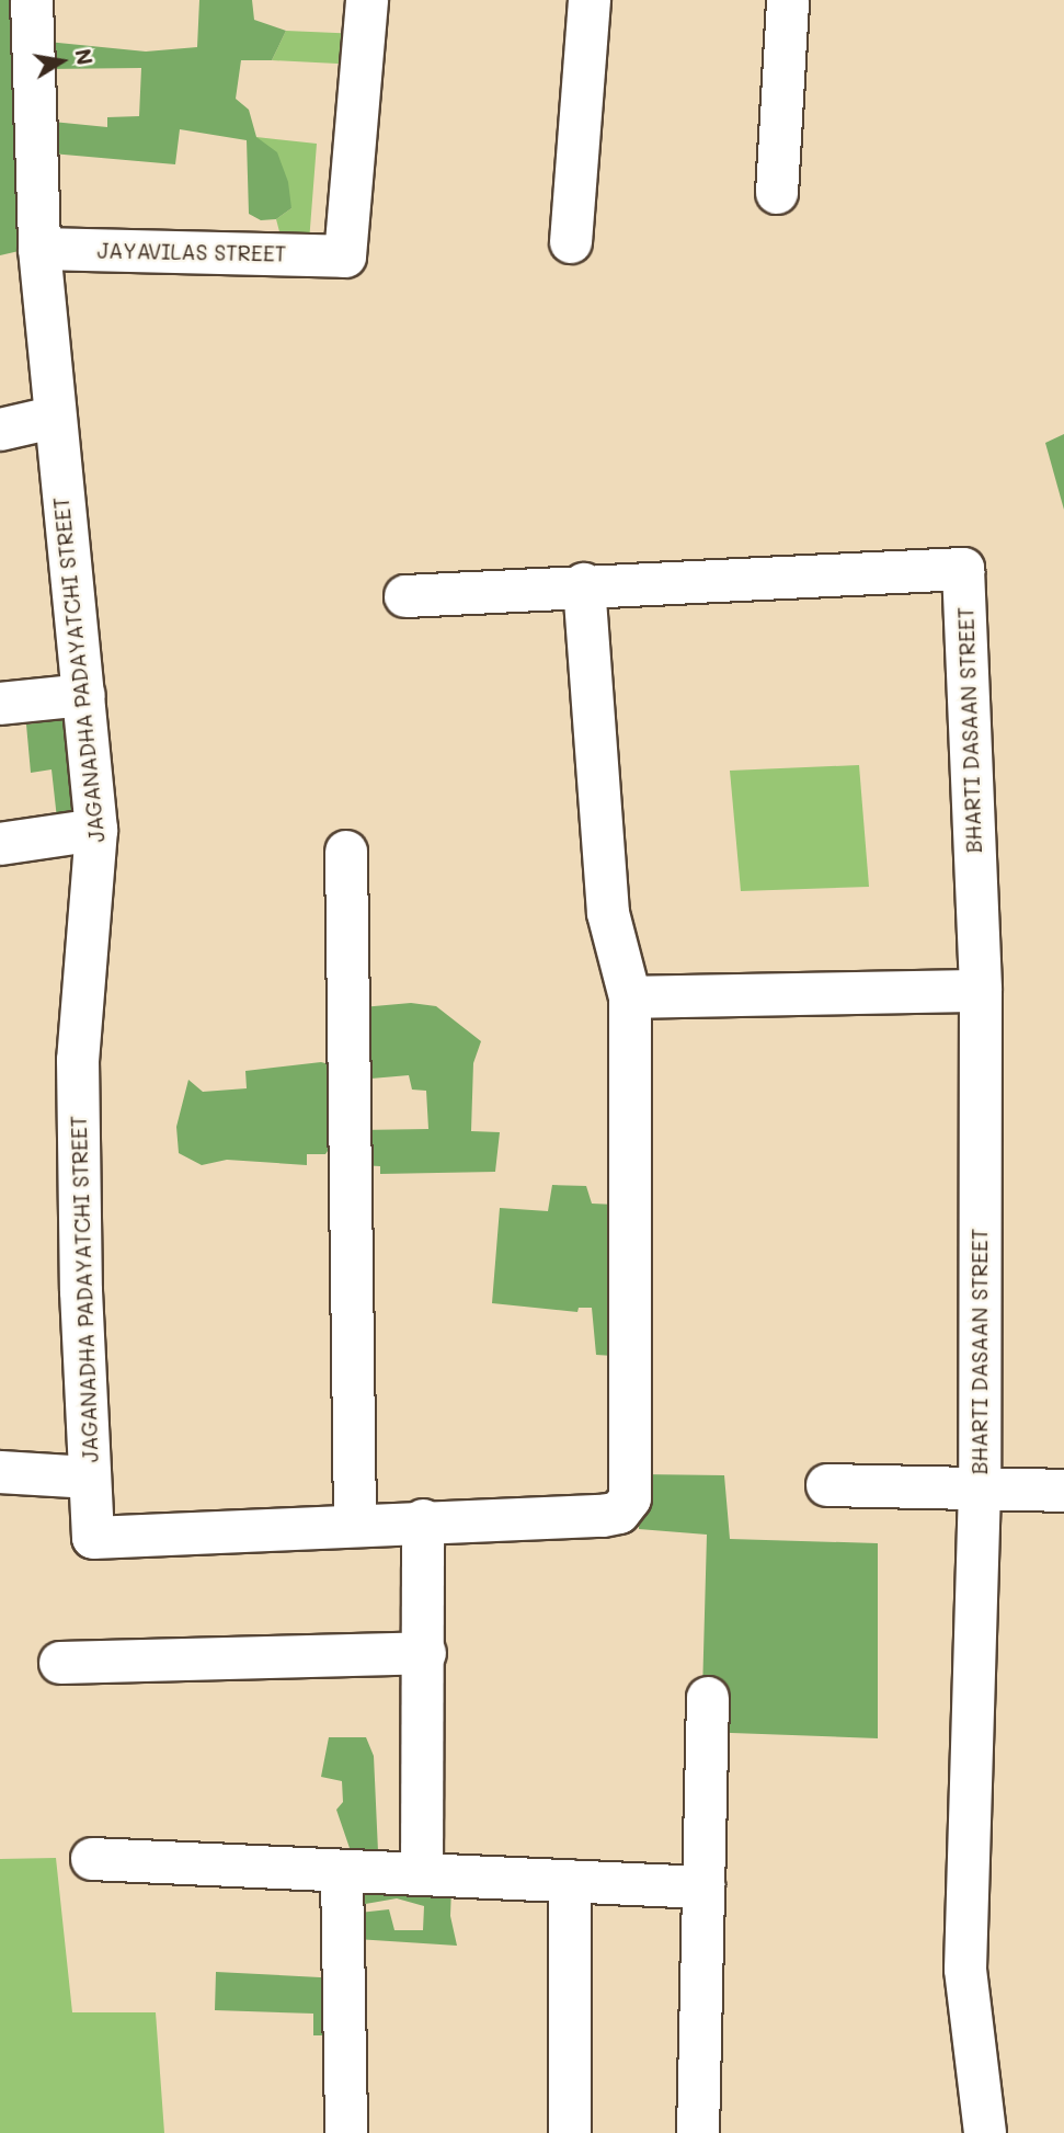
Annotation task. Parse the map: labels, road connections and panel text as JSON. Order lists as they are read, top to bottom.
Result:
{
  "streets": {
    "street": ["JAYAVILAS STREET", "JAGANADHA PADAYATCHI STREET", "BHARTI DASAAN STREET"]
  },
  "crossings": [
    ["JAYAVILAS STREET", "JAGANADHA PADAYATCHI STREET"]
  ],
  "north": "right"
}
